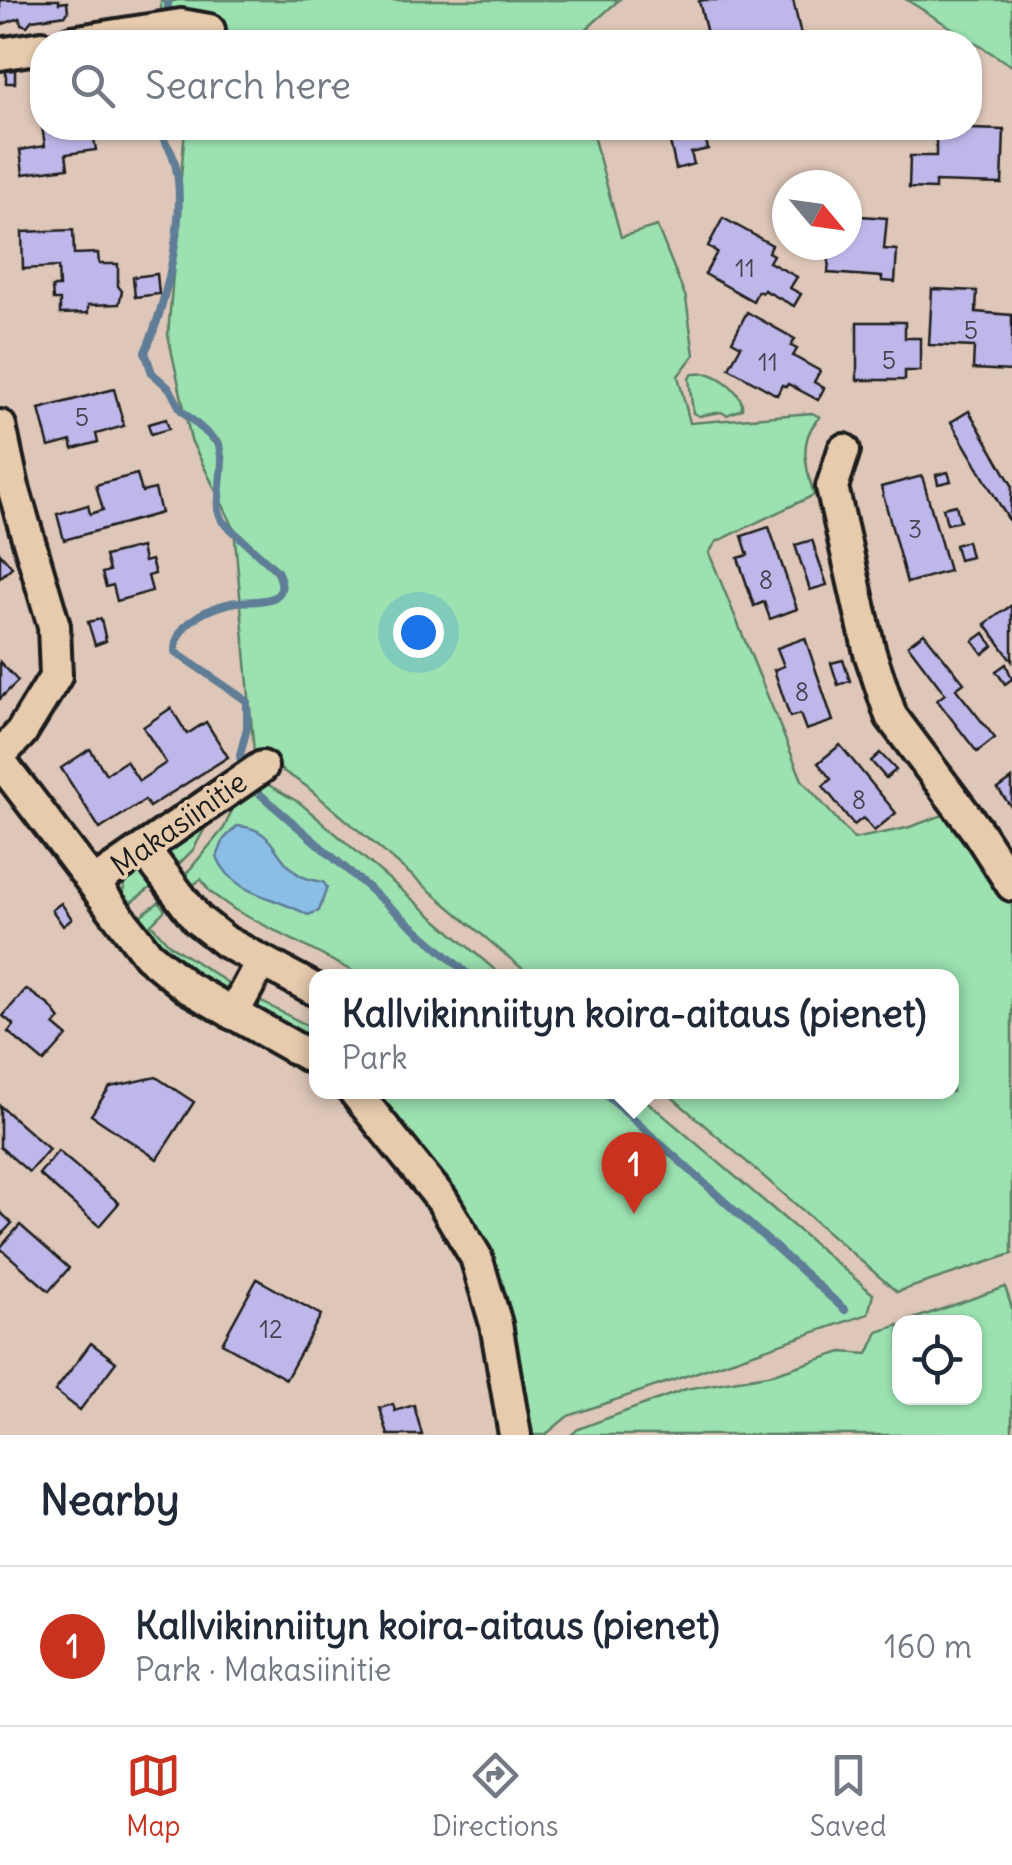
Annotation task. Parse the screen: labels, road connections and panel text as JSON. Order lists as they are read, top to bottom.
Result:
{
  "streets": {
    "street": ["Makasiinitie"]
  },
  "house_numbers": [
    "11",
    "5",
    "5",
    "11",
    "5",
    "3",
    "8",
    "8",
    "8",
    "12"
  ],
  "north": "bottom right",
  "page": {
    "search": "Search here",
    "popup": ["Kallvikinniityn koira-aitaus (pienet)", "Park"],
    "pins": "1",
    "heading": "Nearby",
    "list": [
      {
        "mark": "1",
        "name": "Kallvikinniityn koira-aitaus (pienet)",
        "note": "Park · Makasiinitie",
        "value": "160 m"
      }
    ],
    "nav": ["Map", "Directions", "Saved"]
  }
}
